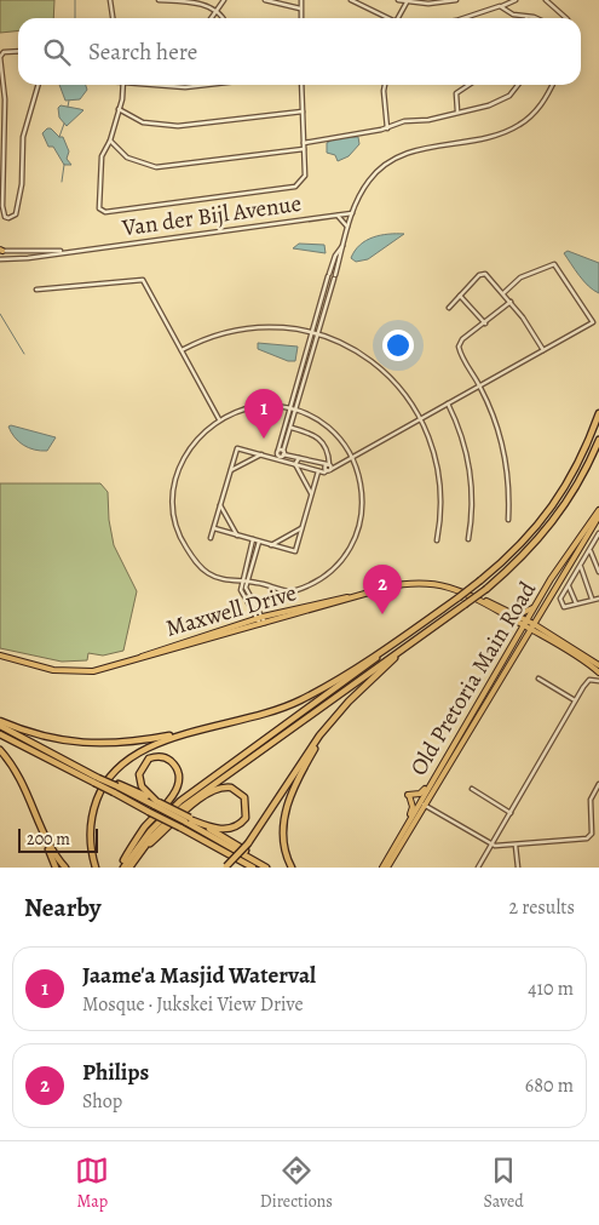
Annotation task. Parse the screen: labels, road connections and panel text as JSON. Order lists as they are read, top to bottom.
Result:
{
  "streets": {
    "main road": ["Maxwell Drive", "Old Pretoria Main Road"],
    "street": ["Van der Bijl Avenue"]
  },
  "crossings": [
    ["Maxwell Drive", "Old Pretoria Main Road"]
  ],
  "scale_bar": "200 m",
  "page": {
    "search": "Search here",
    "pins": ["1", "2"],
    "scale": "200 m",
    "heading": ["Nearby", "2 results"],
    "list": [
      {
        "mark": "1",
        "name": "Jaame'a Masjid Waterval",
        "note": "Mosque · Jukskei View Drive",
        "value": "410 m"
      },
      {
        "mark": "2",
        "name": "Philips",
        "note": "Shop",
        "value": "680 m"
      }
    ],
    "nav": ["Map", "Directions", "Saved"]
  }
}
